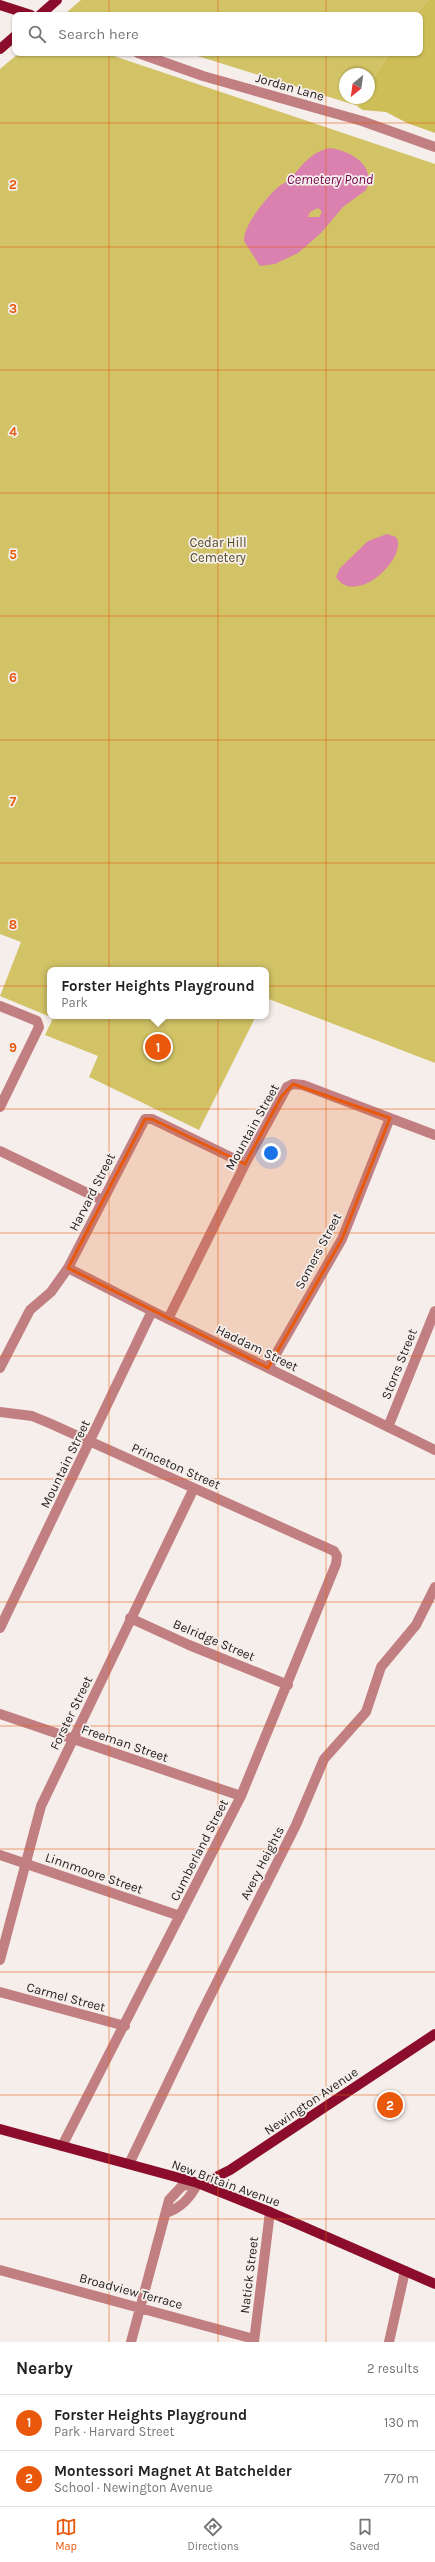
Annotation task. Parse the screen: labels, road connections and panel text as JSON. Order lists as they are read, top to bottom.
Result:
{
  "streets": {
    "main road": ["Newington Avenue", "New Britain Avenue"],
    "street": [
      "Jordan Lane",
      "Mountain Street",
      "Harvard Street",
      "Somers Street",
      "Haddam Street",
      "Storrs Street",
      "Princeton Street",
      "Belridge Street",
      "Forster Street",
      "Freeman Street",
      "Cumberland Street",
      "Avery Heights",
      "Linnmoore Street",
      "Carmel Street",
      "Natick Street",
      "Broadview Terrace"
    ]
  },
  "crossings": [
    ["Mountain Street", "Harvard Street"],
    ["Mountain Street", "Somers Street"],
    ["Mountain Street", "Haddam Street"],
    ["Mountain Street", "Princeton Street"],
    ["Harvard Street", "Haddam Street"],
    ["Somers Street", "Haddam Street"],
    ["Haddam Street", "Storrs Street"],
    ["Princeton Street", "Forster Street"],
    ["Princeton Street", "Cumberland Street"],
    ["Belridge Street", "Forster Street"],
    ["Belridge Street", "Cumberland Street"],
    ["Forster Street", "Freeman Street"],
    ["Forster Street", "Linnmoore Street"],
    ["Freeman Street", "Cumberland Street"],
    ["Cumberland Street", "Linnmoore Street"],
    ["Cumberland Street", "Carmel Street"],
    ["Cumberland Street", "New Britain Avenue"],
    ["Avery Heights", "New Britain Avenue"],
    ["Newington Avenue", "New Britain Avenue"],
    ["New Britain Avenue", "Natick Street"],
    ["Natick Street", "Broadview Terrace"]
  ],
  "water": ["Cemetery Pond"],
  "parks": ["Cedar Hill Cemetery"],
  "north": "bottom left",
  "page": {
    "search": "Search here",
    "popup": ["Forster Heights Playground", "Park"],
    "pins": ["1", "2"],
    "heading": ["Nearby", "2 results"],
    "list": [
      {
        "mark": "1",
        "name": "Forster Heights Playground",
        "note": "Park · Harvard Street",
        "value": "130 m"
      },
      {
        "mark": "2",
        "name": "Montessori Magnet At Batchelder",
        "note": "School · Newington Avenue",
        "value": "770 m"
      }
    ],
    "nav": ["Map", "Directions", "Saved"]
  },
  "grid": {
    "rows": [
      "2",
      "3",
      "4",
      "5",
      "6",
      "7",
      "8",
      "9"
    ]
  }
}
